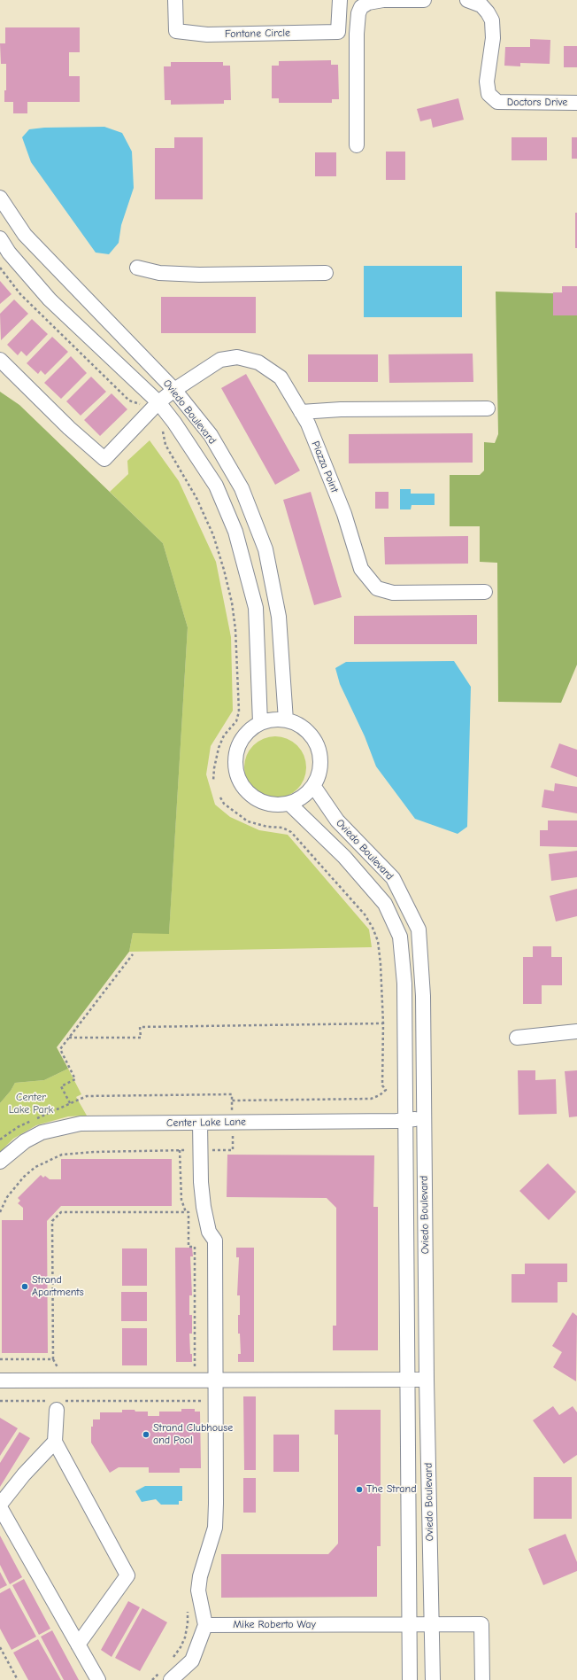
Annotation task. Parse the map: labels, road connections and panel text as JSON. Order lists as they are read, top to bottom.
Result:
{
  "streets": {
    "street": [
      "Fontane Circle",
      "Doctors Drive",
      "Oviedo Boulevard",
      "Piazza Point",
      "Center Lake Lane",
      "Mike Roberto Way"
    ]
  },
  "crossings": [
    ["Oviedo Boulevard", "Piazza Point"],
    ["Oviedo Boulevard", "Center Lake Lane"],
    ["Oviedo Boulevard", "Mike Roberto Way"]
  ],
  "parks": ["Center Lake Park"],
  "places": ["Strand Apartments", "Strand Clubhouse and Pool", "The Strand"]
}
